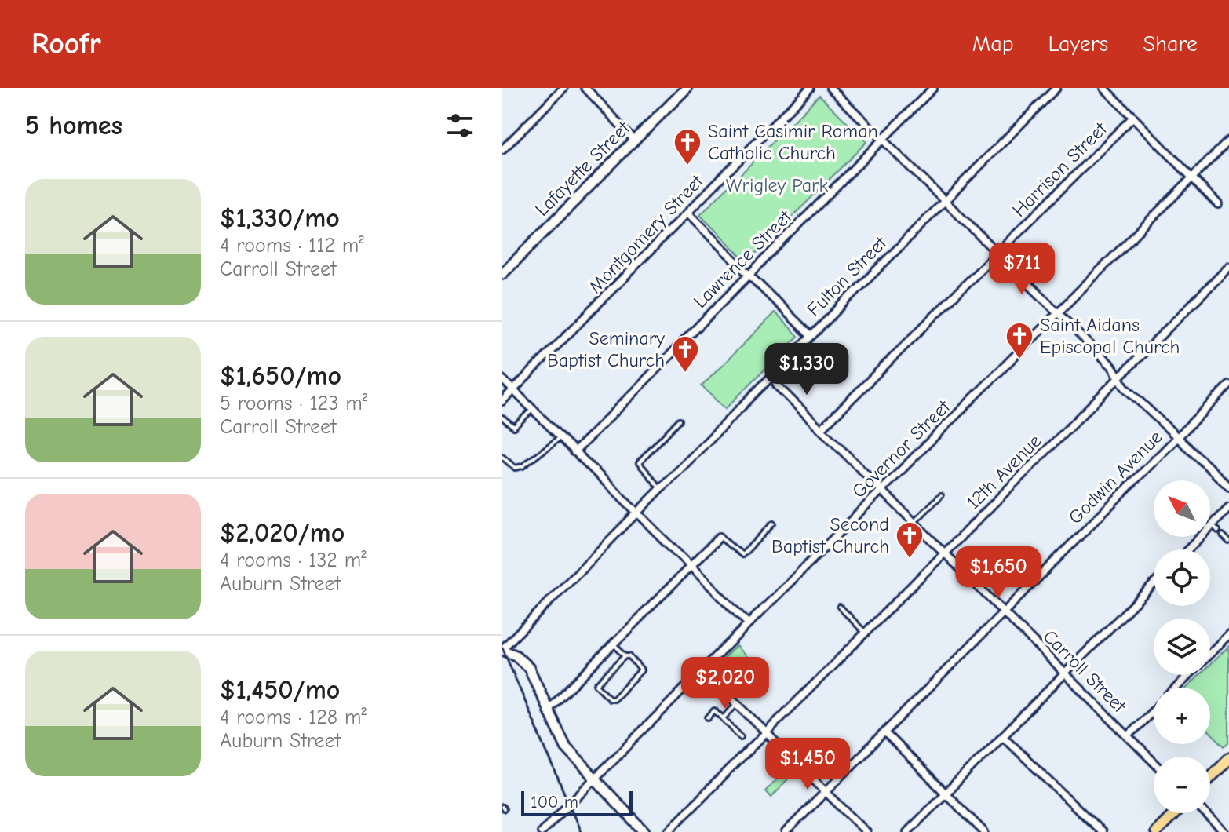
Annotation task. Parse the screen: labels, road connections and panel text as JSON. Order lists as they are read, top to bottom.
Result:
{
  "streets": {
    "main road": ["Lafayette Street"],
    "street": [
      "Harrison Street",
      "Montgomery Street",
      "Lawrence Street",
      "Fulton Street",
      "Governor Street",
      "12th Avenue",
      "Godwin Avenue",
      "Carroll Street"
    ]
  },
  "crossings": [
    ["Harrison Street", "Carroll Street"],
    ["Fulton Street", "Carroll Street"],
    ["Governor Street", "Carroll Street"],
    ["12th Avenue", "Carroll Street"],
    ["Godwin Avenue", "Carroll Street"]
  ],
  "parks": ["Wrigley Park"],
  "places": {
    "church": [
      "Saint Casimir Roman Catholic Church",
      "Saint Aidans Episcopal Church",
      "Seminary Baptist Church",
      "Second Baptist Church"
    ]
  },
  "scale_bar": "100 m",
  "north": "top left",
  "page": {
    "header": "Roofr",
    "nav": ["Map", "Layers", "Share"],
    "heading": "5 homes",
    "list": [
      {
        "name": "$1,330/mo",
        "note": "4 rooms · 112 m² · Carroll Street"
      },
      {
        "name": "$1,650/mo",
        "note": "5 rooms · 123 m² · Carroll Street"
      },
      {
        "name": "$2,020/mo",
        "note": "4 rooms · 132 m² · Auburn Street"
      },
      {
        "name": "$1,450/mo",
        "note": "4 rooms · 128 m² · Auburn Street"
      }
    ],
    "price": [
      "$711",
      "$1,330",
      "$1,650",
      "$2,020",
      "$1,450"
    ],
    "map_buttons": ["+", "−"],
    "scale": "100 m"
  }
}
